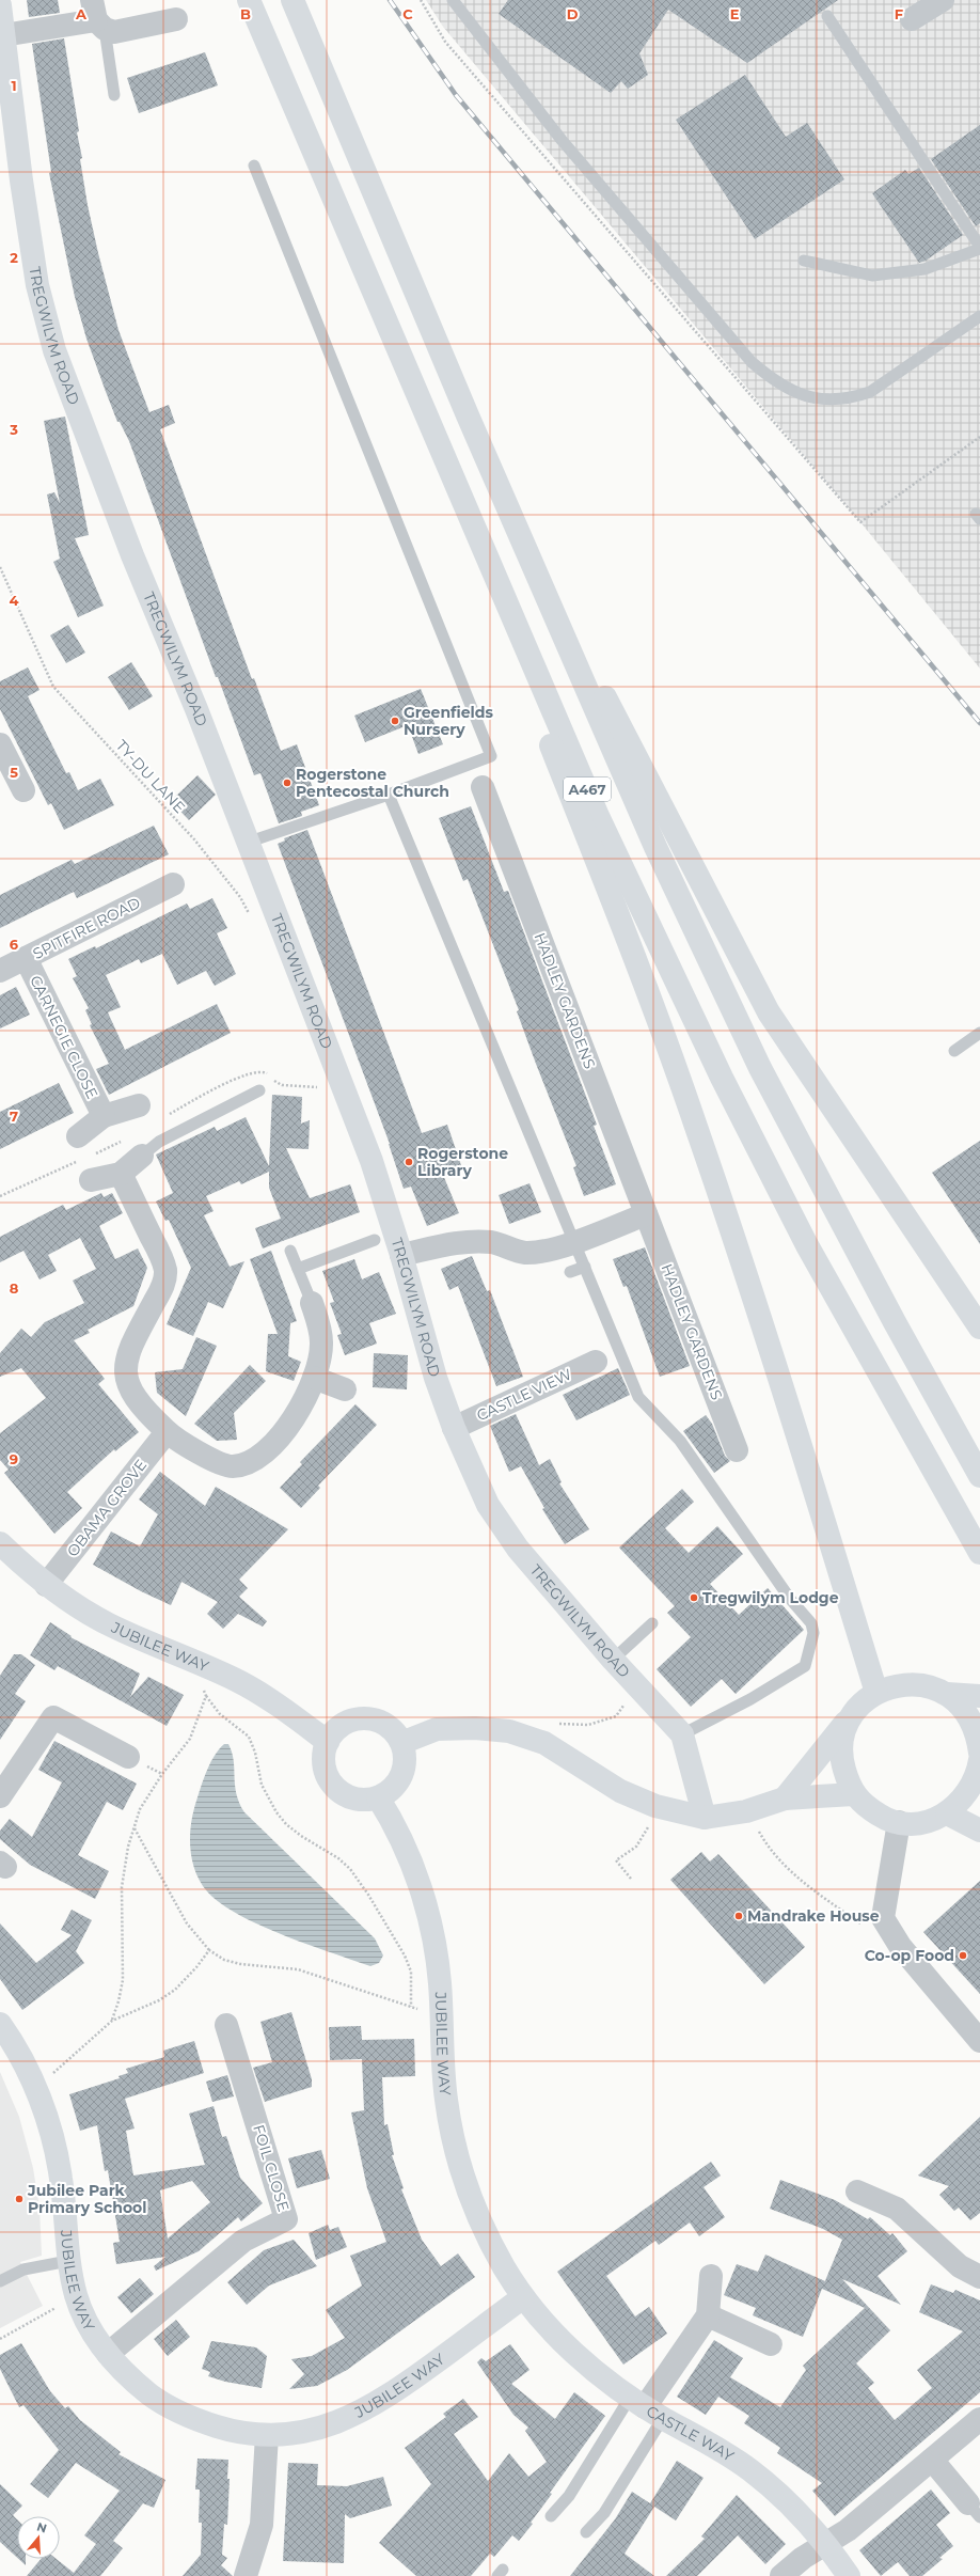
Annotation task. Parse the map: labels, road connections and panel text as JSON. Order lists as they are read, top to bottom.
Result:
{
  "streets": {
    "main road": [
      "TREGWILYM ROAD",
      "A467",
      "JUBILEE WAY",
      "CASTLE WAY"
    ],
    "street": [
      "SPITFIRE ROAD",
      "HADLEY GARDENS",
      "CARNEGIE CLOSE",
      "CASTLE VIEW",
      "OBAMA GROVE",
      "FOIL CLOSE"
    ],
    "path": ["TY-DU LANE"]
  },
  "crossings": [
    ["TREGWILYM ROAD", "CASTLE VIEW"],
    ["SPITFIRE ROAD", "CARNEGIE CLOSE"],
    ["OBAMA GROVE", "JUBILEE WAY"],
    ["JUBILEE WAY", "FOIL CLOSE"],
    ["JUBILEE WAY", "CASTLE WAY"]
  ],
  "places": [
    "Greenfields Nursery",
    "Rogerstone Pentecostal Church",
    "Rogerstone Library",
    "Tregwilym Lodge",
    "Mandrake House",
    "Co-op Food",
    "Jubilee Park Primary School"
  ],
  "north": "top",
  "grid": {
    "columns": [
      "A",
      "B",
      "C",
      "D",
      "E",
      "F"
    ],
    "rows": [
      "1",
      "2",
      "3",
      "4",
      "5",
      "6",
      "7",
      "8",
      "9"
    ]
  }
}
